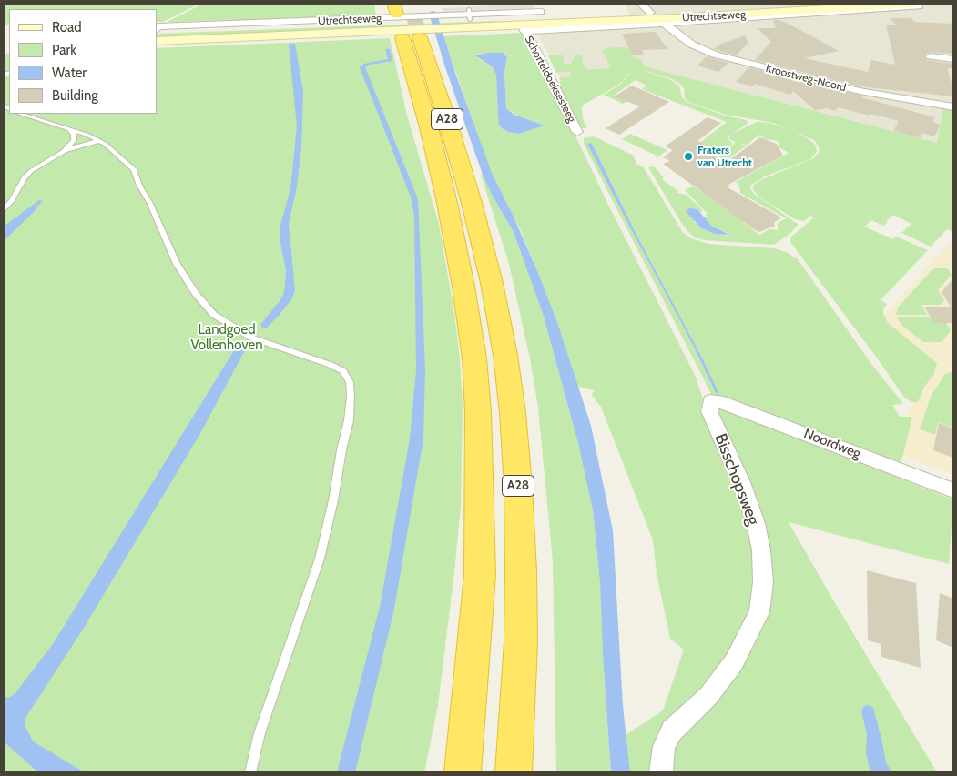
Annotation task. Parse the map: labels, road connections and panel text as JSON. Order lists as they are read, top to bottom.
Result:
{
  "streets": {
    "highway": ["A28"],
    "main road": ["Utrechtseweg"],
    "street": [
      "Kroostweg-Noord",
      "Schorteldoeksesteeg",
      "Noordweg",
      "Bisschopsweg"
    ]
  },
  "crossings": [
    ["Utrechtseweg", "Kroostweg-Noord"],
    ["Utrechtseweg", "Schorteldoeksesteeg"],
    ["Noordweg", "Bisschopsweg"]
  ],
  "parks": ["Landgoed Vollenhoven"],
  "places": ["Fraters van Utrecht"],
  "legend": [
    "Road",
    "Park",
    "Water",
    "Building"
  ]
}
